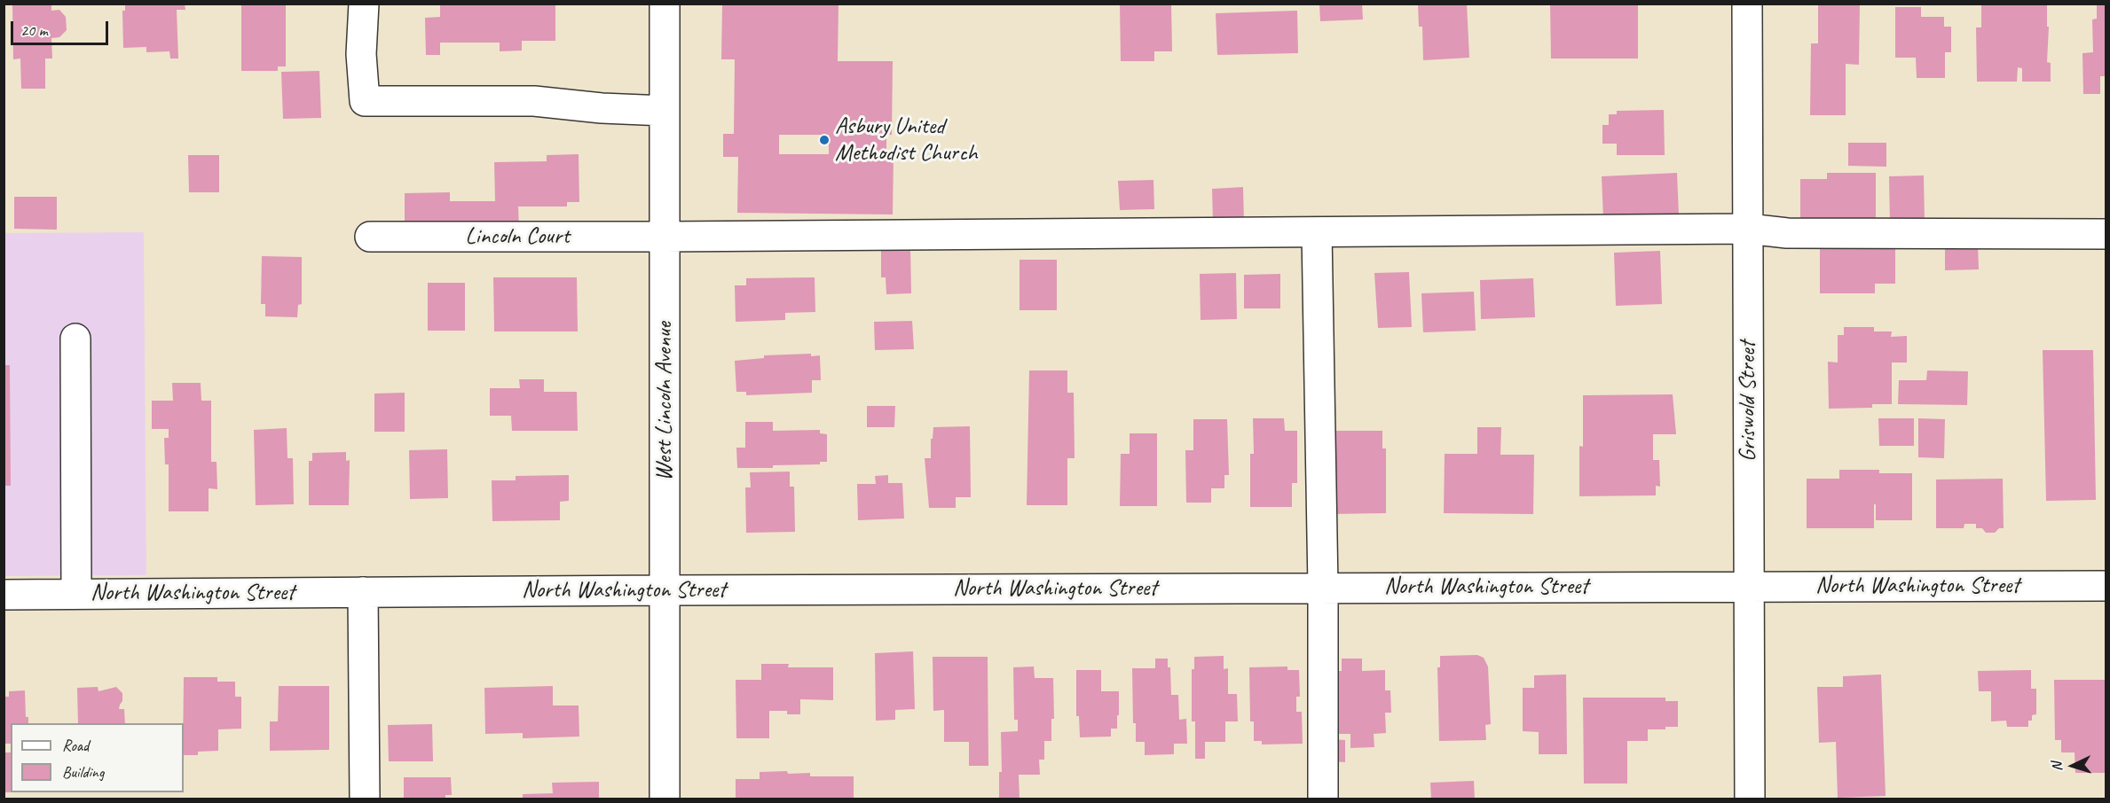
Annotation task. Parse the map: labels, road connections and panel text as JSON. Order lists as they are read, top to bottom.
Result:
{
  "streets": {
    "street": [
      "Lincoln Court",
      "West Lincoln Avenue",
      "Griswold Street",
      "North Washington Street"
    ]
  },
  "crossings": [
    ["Lincoln Court", "West Lincoln Avenue"],
    ["Lincoln Court", "Griswold Street"],
    ["West Lincoln Avenue", "North Washington Street"],
    ["Griswold Street", "North Washington Street"]
  ],
  "places": ["Asbury United Methodist Church"],
  "legend": ["Road", "Building"],
  "scale_bar": "20 m",
  "north": "left"
}
